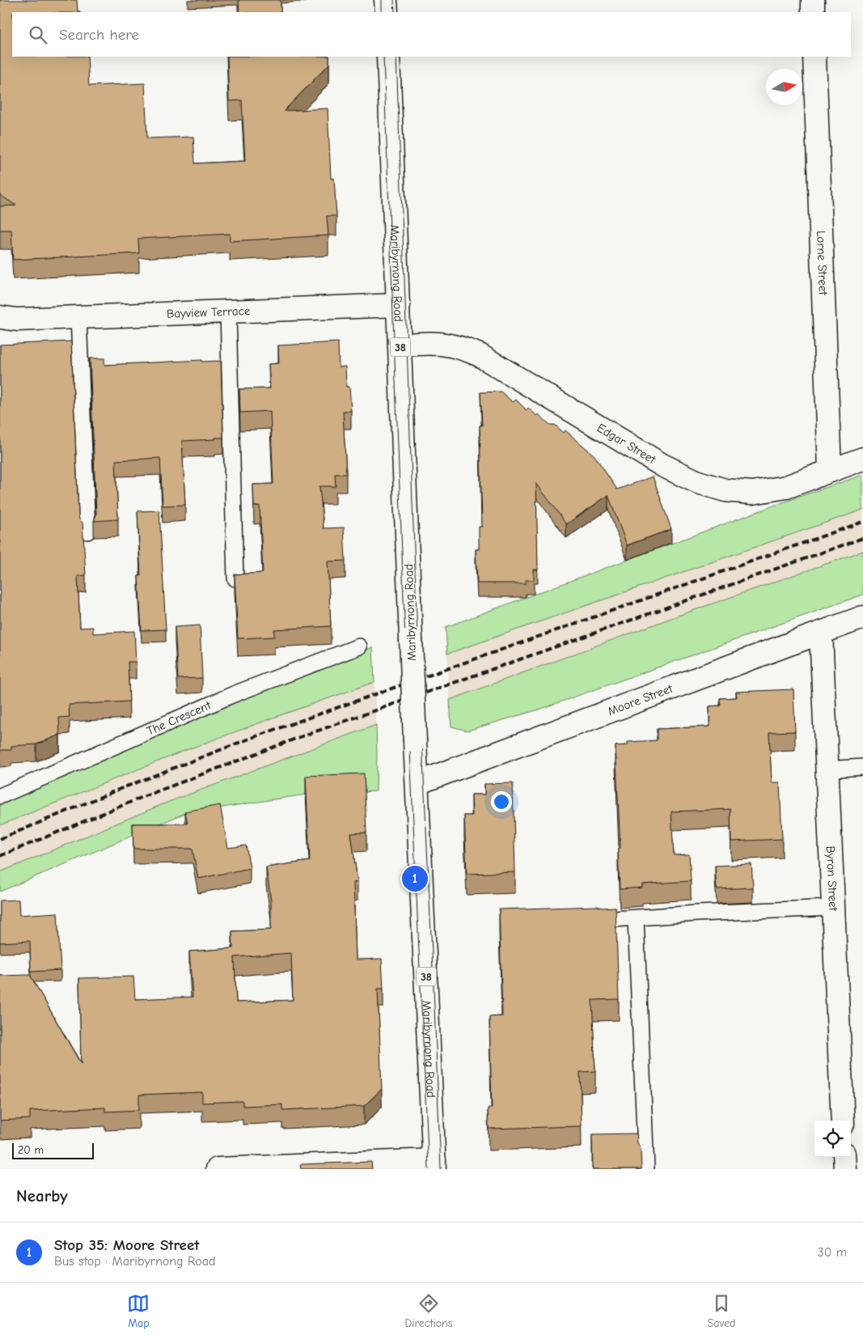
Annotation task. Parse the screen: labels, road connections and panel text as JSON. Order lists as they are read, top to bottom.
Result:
{
  "streets": {
    "street": [
      "Lorne Street",
      "Maribyrnong Road",
      "Bayview Terrace",
      "38",
      "Edgar Street",
      "Moore Street",
      "Byron Street"
    ],
    "lane": ["The Crescent"]
  },
  "crossings": [
    ["Lorne Street", "Edgar Street"],
    ["Maribyrnong Road", "Bayview Terrace"],
    ["Maribyrnong Road", "Edgar Street"],
    ["Maribyrnong Road", "Moore Street"],
    ["Moore Street", "Byron Street"]
  ],
  "scale_bar": "20 m",
  "north": "right",
  "page": {
    "search": "Search here",
    "pins": "1",
    "scale": "20 m",
    "heading": "Nearby",
    "list": [
      {
        "mark": "1",
        "name": "Stop 35: Moore Street",
        "note": "Bus stop · Maribyrnong Road",
        "value": "30 m"
      }
    ],
    "nav": ["Map", "Directions", "Saved"]
  }
}
